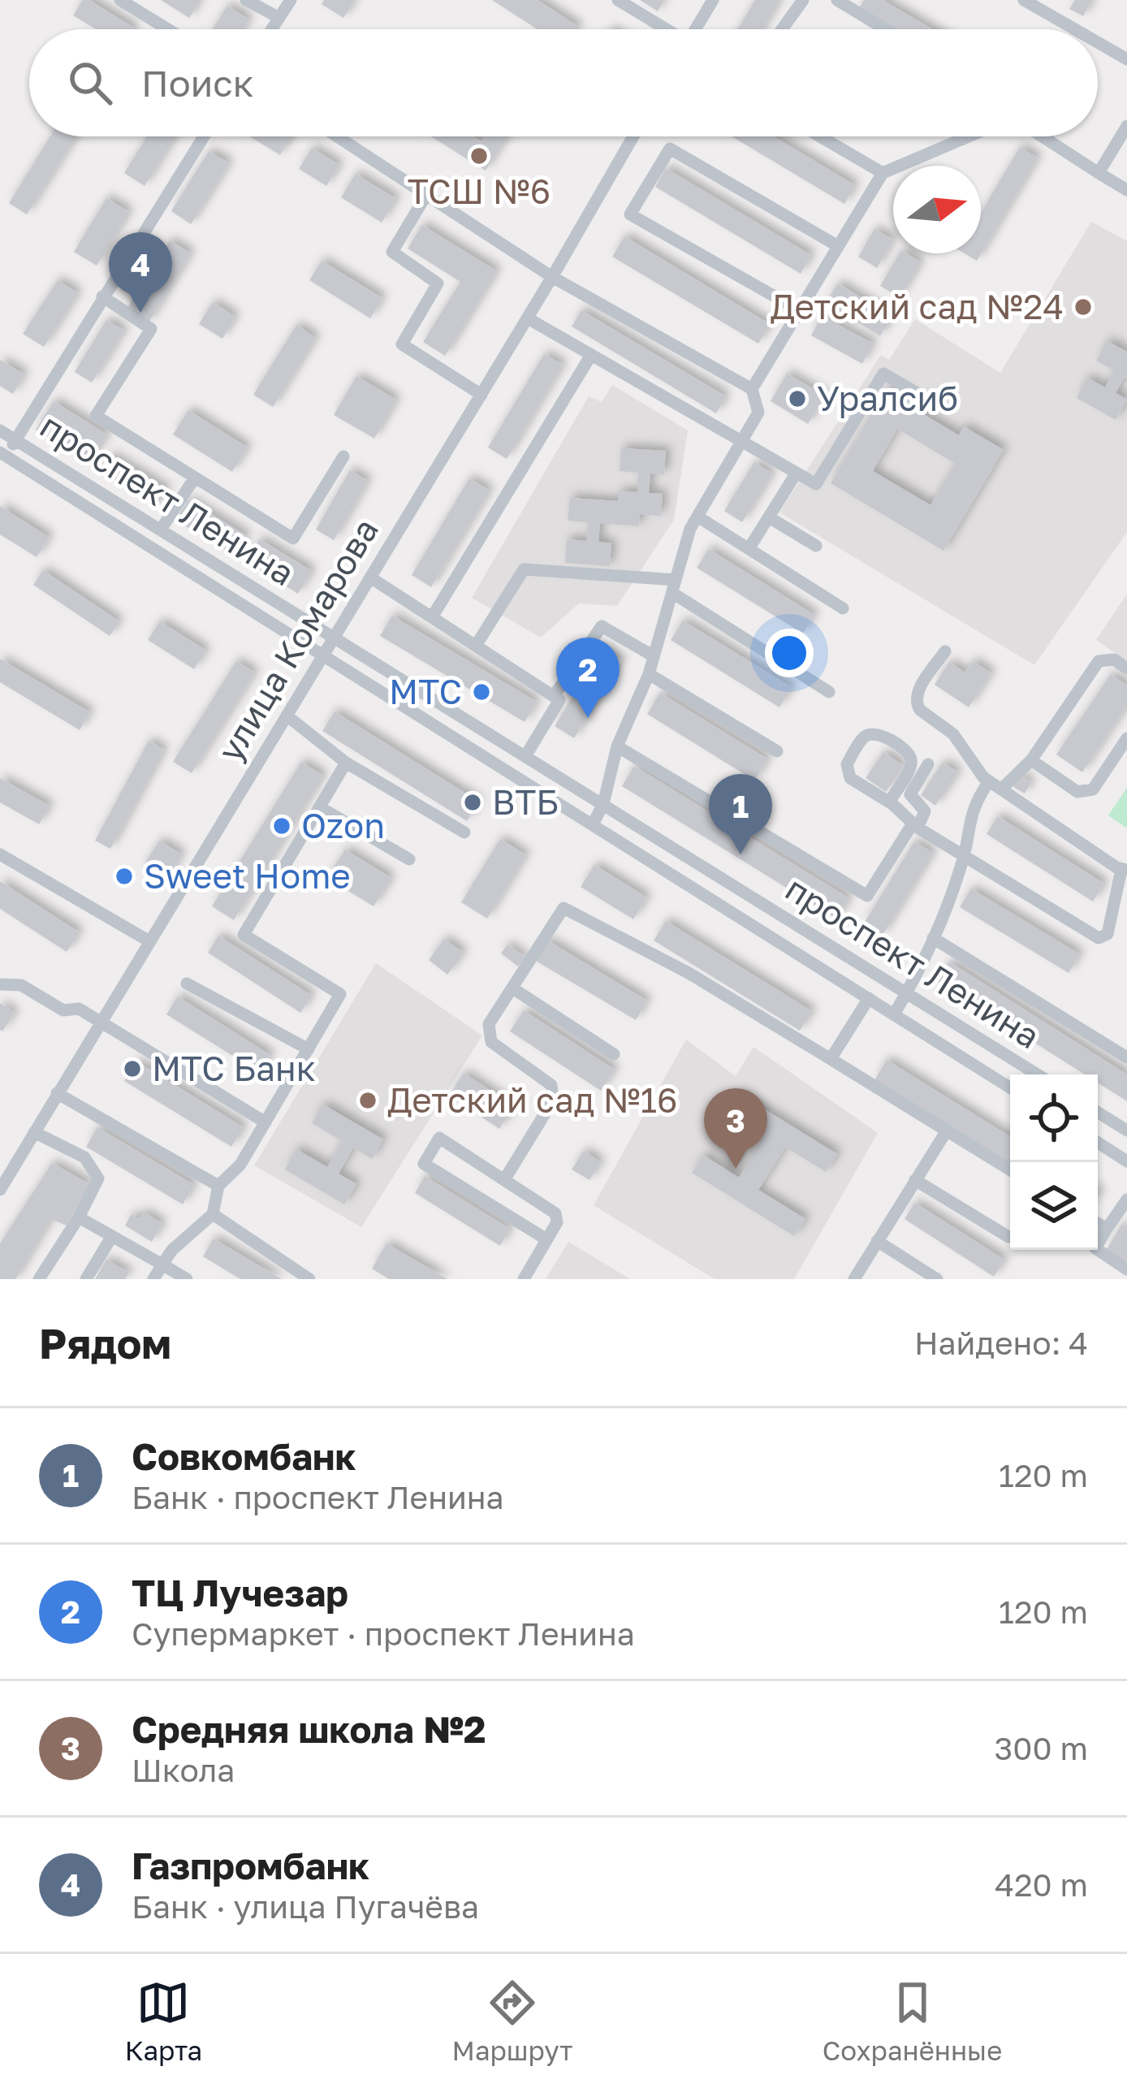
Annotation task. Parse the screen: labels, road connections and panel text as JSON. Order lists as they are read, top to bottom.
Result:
{
  "streets": {
    "street": ["проспект Ленина", "улица Комарова"]
  },
  "crossings": [
    ["проспект Ленина", "улица Комарова"]
  ],
  "places": [
    "ТСШ №6",
    "Детский сад №24",
    "Уралсиб",
    "МТС",
    "ВТБ",
    "Ozon",
    "Sweet Home",
    "МТС Банк",
    "Детский сад №16"
  ],
  "north": "right",
  "page": {
    "search": "Поиск",
    "pins": [
      "4",
      "2",
      "1",
      "3"
    ],
    "heading": ["Рядом", "Найдено: 4"],
    "list": [
      {
        "mark": "1",
        "name": "Совкомбанк",
        "note": "Банк · проспект Ленина",
        "value": "120 m"
      },
      {
        "mark": "2",
        "name": "ТЦ Лучезар",
        "note": "Супермаркет · проспект Ленина",
        "value": "120 m"
      },
      {
        "mark": "3",
        "name": "Средняя школа №2",
        "note": "Школа",
        "value": "300 m"
      },
      {
        "mark": "4",
        "name": "Газпромбанк",
        "note": "Банк · улица Пугачёва",
        "value": "420 m"
      }
    ],
    "nav": ["Карта", "Маршрут", "Сохранённые"]
  }
}
